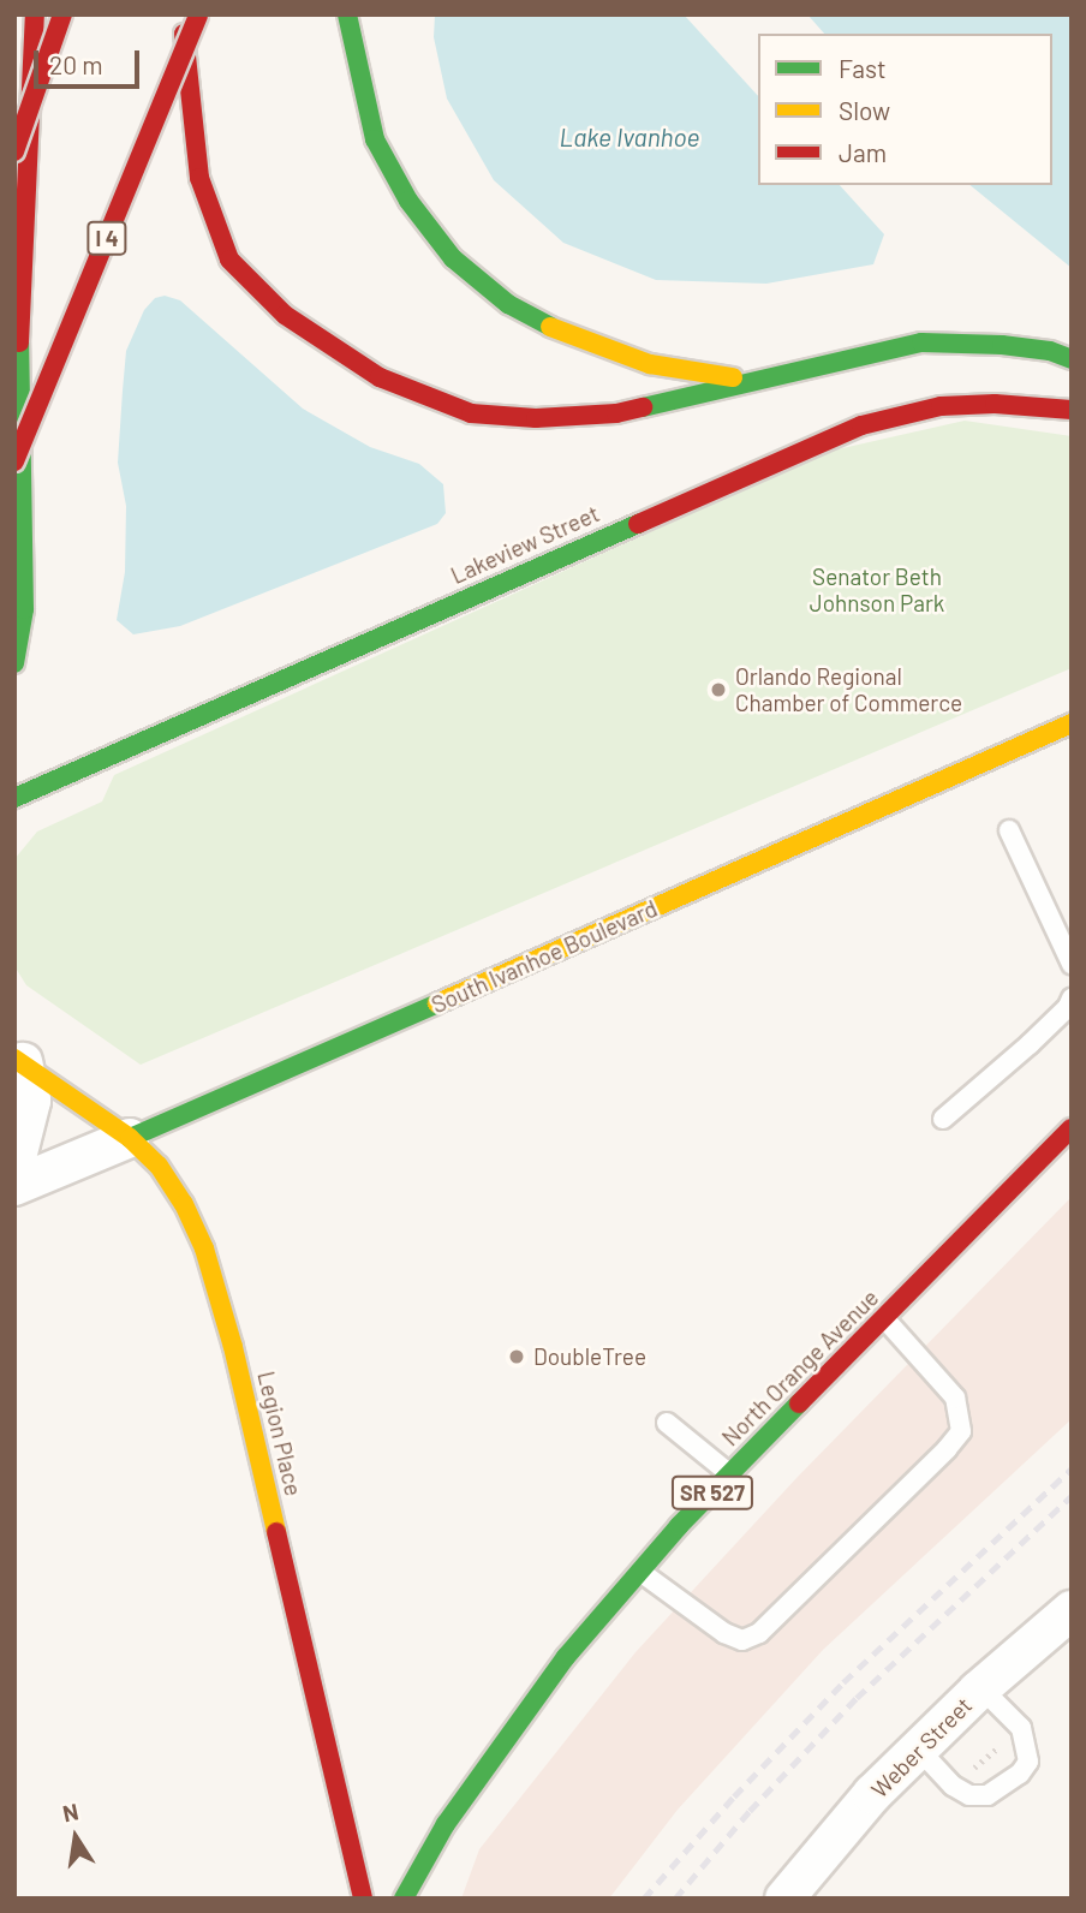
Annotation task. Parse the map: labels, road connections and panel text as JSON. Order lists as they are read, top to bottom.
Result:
{
  "streets": {
    "main road": [
      "I 4",
      "Lakeview Street",
      "South Ivanhoe Boulevard",
      "North Orange Avenue",
      "Legion Place",
      "SR 527"
    ],
    "street": ["Weber Street"]
  },
  "crossings": [
    ["South Ivanhoe Boulevard", "Legion Place"]
  ],
  "water": ["Lake Ivanhoe"],
  "parks": ["Senator Beth Johnson Park"],
  "places": ["Orlando Regional Chamber of Commerce", "DoubleTree"],
  "legend": ["Fast", "Slow", "Jam"],
  "scale_bar": "20 m",
  "north": "top"
}
